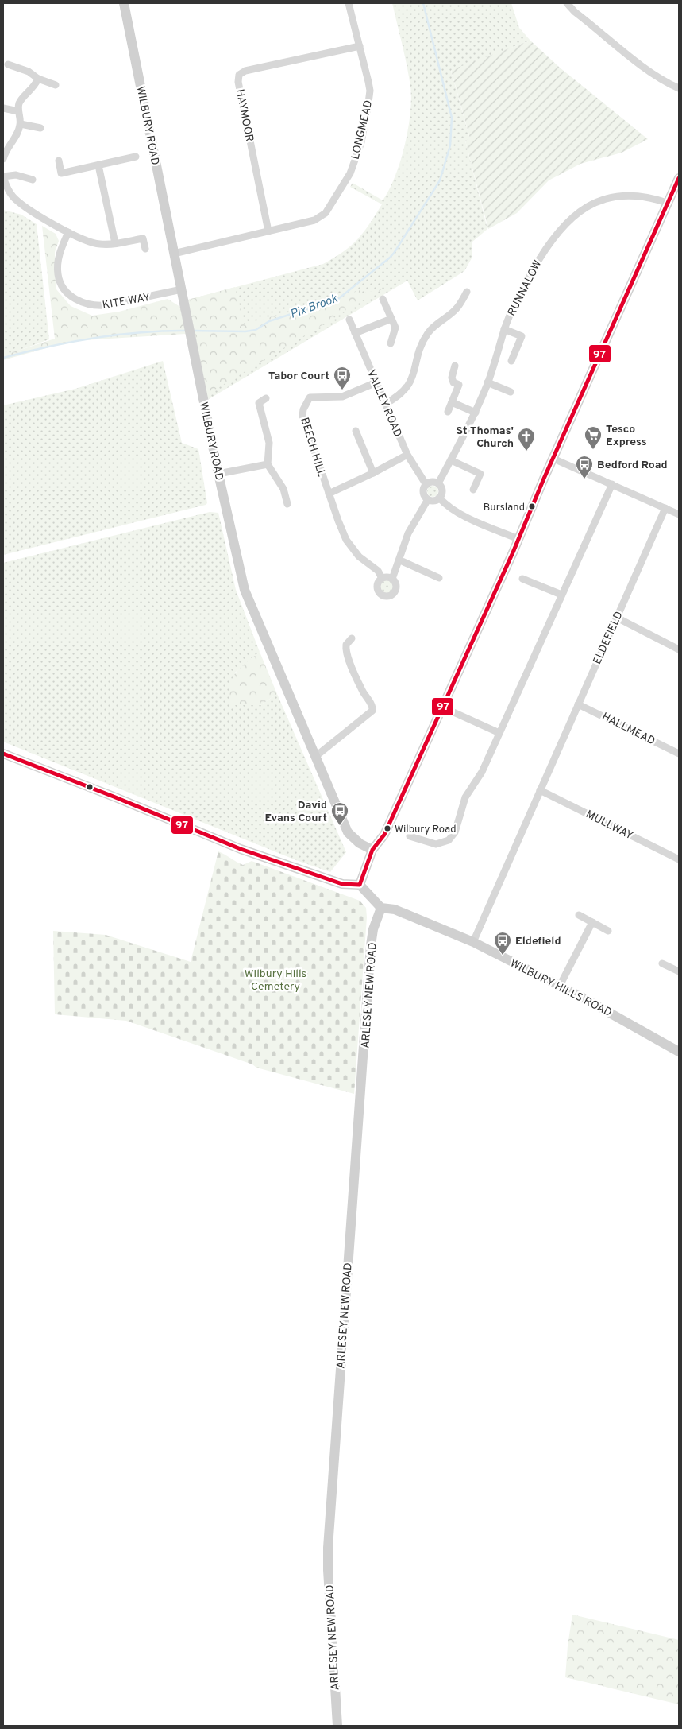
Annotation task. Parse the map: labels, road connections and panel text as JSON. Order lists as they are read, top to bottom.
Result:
{
  "streets": {
    "street": [
      "HAYMOOR",
      "WILBURY ROAD",
      "LONGMEAD",
      "RUNNALOW",
      "KITE WAY",
      "VALLEY ROAD",
      "BEECH HILL",
      "ELDEFIELD",
      "HALLMEAD",
      "MULLWAY",
      "WILBURY HILLS ROAD",
      "ARLESEY NEW ROAD"
    ]
  },
  "crossings": [
    ["HAYMOOR", "LONGMEAD"],
    ["WILBURY ROAD", "LONGMEAD"],
    ["WILBURY ROAD", "KITE WAY"],
    ["RUNNALOW", "VALLEY ROAD"],
    ["VALLEY ROAD", "BEECH HILL"],
    ["ELDEFIELD", "HALLMEAD"],
    ["ELDEFIELD", "MULLWAY"],
    ["ELDEFIELD", "WILBURY HILLS ROAD"],
    ["WILBURY HILLS ROAD", "ARLESEY NEW ROAD"]
  ],
  "water": ["Pix Brook"],
  "parks": ["Wilbury Hills Cemetery"],
  "places": {
    "bus stop": [
      "Tabor Court",
      "Bedford Road",
      "David Evans Court",
      "Eldefield"
    ],
    "supermarket": ["Tesco Express"],
    "church": ["St Thomas' Church"],
    "other": ["Bursland", "Wilbury Road"]
  },
  "lines": ["transit line 97"]
}
